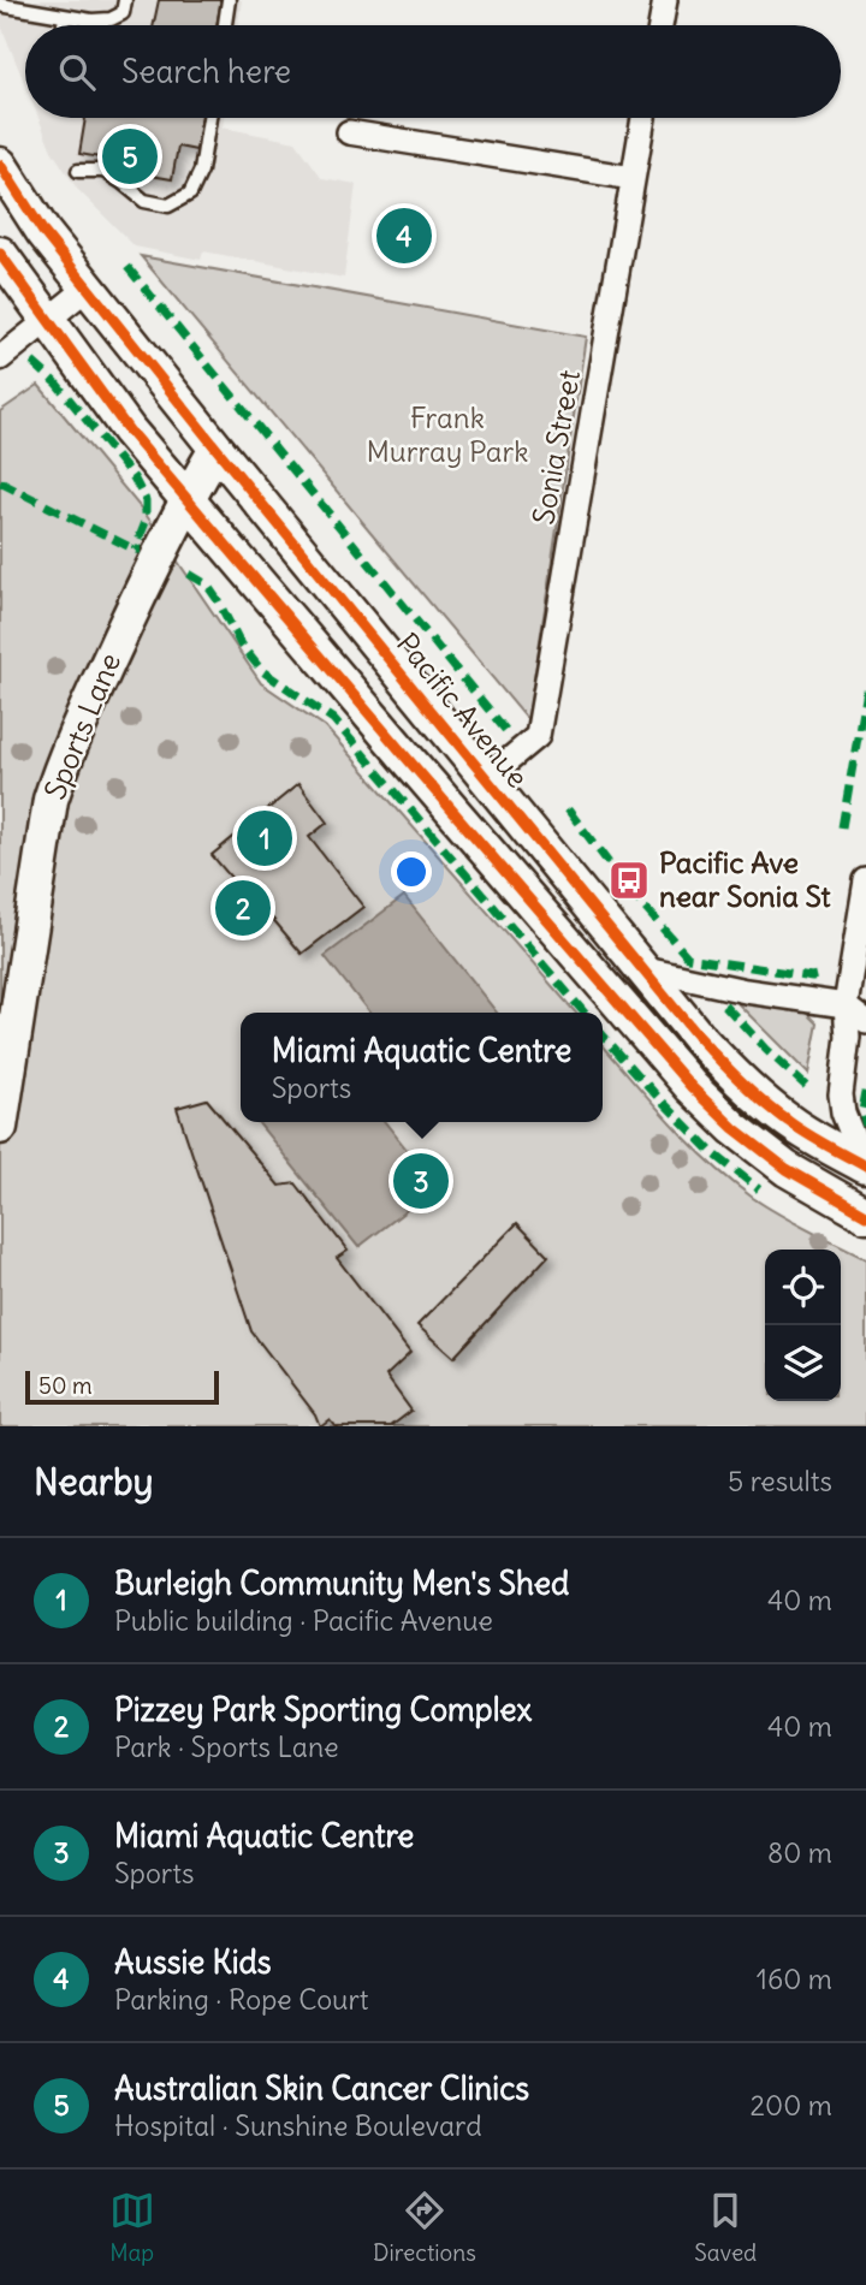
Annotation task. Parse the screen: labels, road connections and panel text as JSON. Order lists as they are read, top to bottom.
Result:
{
  "streets": {
    "main road": ["Pacific Avenue", "Sports Lane"],
    "street": ["Sonia Street"]
  },
  "crossings": [
    ["Sonia Street", "Pacific Avenue"],
    ["Pacific Avenue", "Sports Lane"]
  ],
  "parks": ["Frank Murray Park"],
  "places": {
    "bus stop": ["Pacific Ave near Sonia St"]
  },
  "scale_bar": "50 m",
  "page": {
    "search": "Search here",
    "pins": [
      "5",
      "4",
      "1",
      "2",
      "3"
    ],
    "popup": ["Miami Aquatic Centre", "Sports"],
    "scale": "50 m",
    "heading": ["Nearby", "5 results"],
    "list": [
      {
        "mark": "1",
        "name": "Burleigh Community Men's Shed",
        "note": "Public building · Pacific Avenue",
        "value": "40 m"
      },
      {
        "mark": "2",
        "name": "Pizzey Park Sporting Complex",
        "note": "Park · Sports Lane",
        "value": "40 m"
      },
      {
        "mark": "3",
        "name": "Miami Aquatic Centre",
        "note": "Sports",
        "value": "80 m"
      },
      {
        "mark": "4",
        "name": "Aussie Kids",
        "note": "Parking · Rope Court",
        "value": "160 m"
      },
      {
        "mark": "5",
        "name": "Australian Skin Cancer Clinics",
        "note": "Hospital · Sunshine Boulevard",
        "value": "200 m"
      }
    ],
    "nav": ["Map", "Directions", "Saved"]
  }
}
